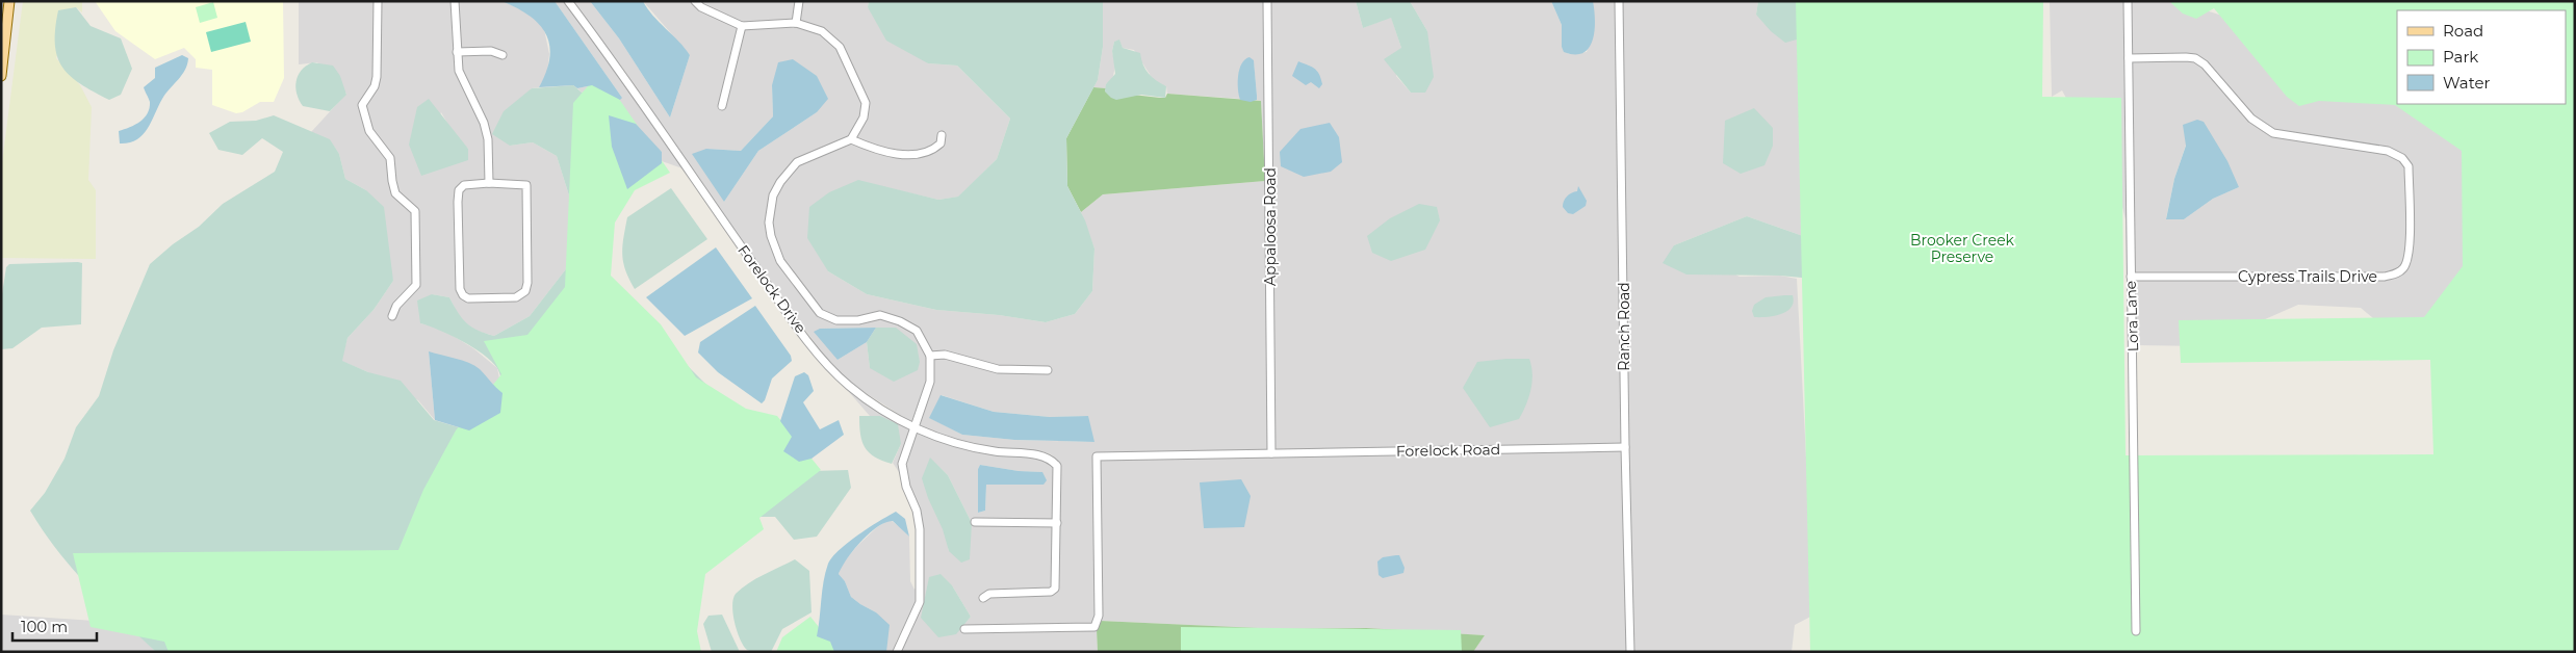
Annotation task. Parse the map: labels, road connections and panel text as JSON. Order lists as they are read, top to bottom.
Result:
{
  "streets": {
    "street": [
      "Appaloosa Road",
      "Cypress Trails Drive",
      "Forelock Drive",
      "Lora Lane",
      "Ranch Road",
      "Forelock Road"
    ]
  },
  "crossings": [
    ["Appaloosa Road", "Forelock Road"],
    ["Cypress Trails Drive", "Lora Lane"],
    ["Ranch Road", "Forelock Road"]
  ],
  "parks": ["Brooker Creek Preserve"],
  "legend": ["Road", "Park", "Water"],
  "scale_bar": "100 m"
}
